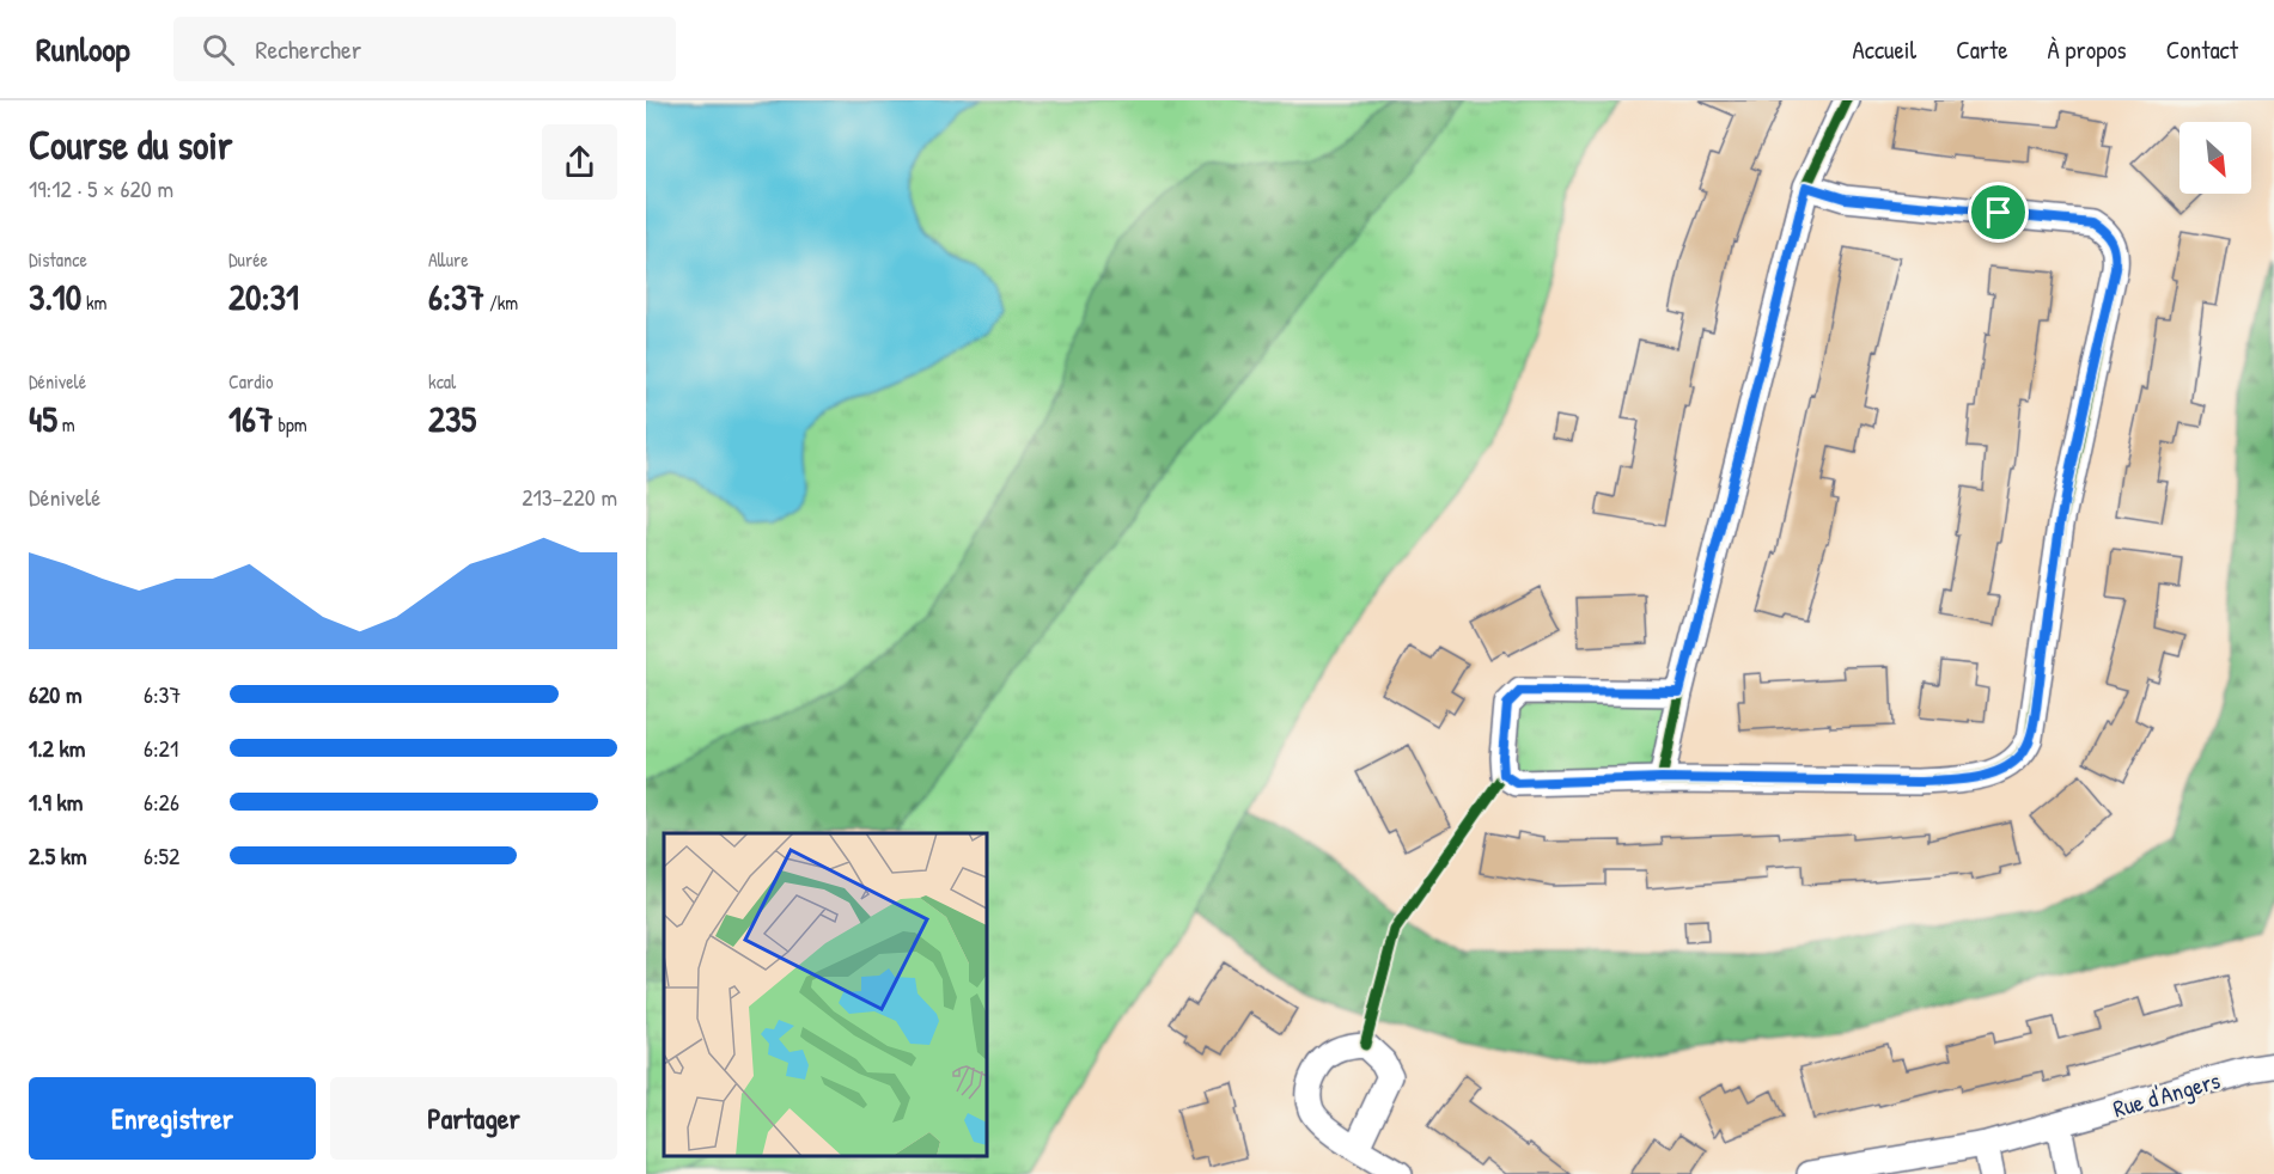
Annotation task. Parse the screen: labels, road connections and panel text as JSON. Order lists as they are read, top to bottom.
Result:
{
  "streets": {
    "street": ["Rue d'Angers"]
  },
  "north": "bottom right",
  "page": {
    "header": "Runloop",
    "search": "Rechercher",
    "nav": [
      "Accueil",
      "Carte",
      "À propos",
      "Contact"
    ],
    "heading": ["Course du soir", "19:12 · 5 × 620 m"],
    "stats": [
      ["Distance", "3.10 km"],
      ["Durée", "20:31"],
      ["Allure", "6:37 /km"],
      ["Dénivelé", "45 m"],
      ["Cardio", "167 bpm"],
      ["kcal", "235"]
    ],
    "chart": ["Dénivelé", "213–220 m"],
    "list": [
      {
        "name": "620 m",
        "note": "6:37"
      },
      {
        "name": "1.2 km",
        "note": "6:21"
      },
      {
        "name": "1.9 km",
        "note": "6:26"
      },
      {
        "name": "2.5 km",
        "note": "6:52"
      }
    ],
    "buttons": ["Enregistrer", "Partager"]
  }
}
